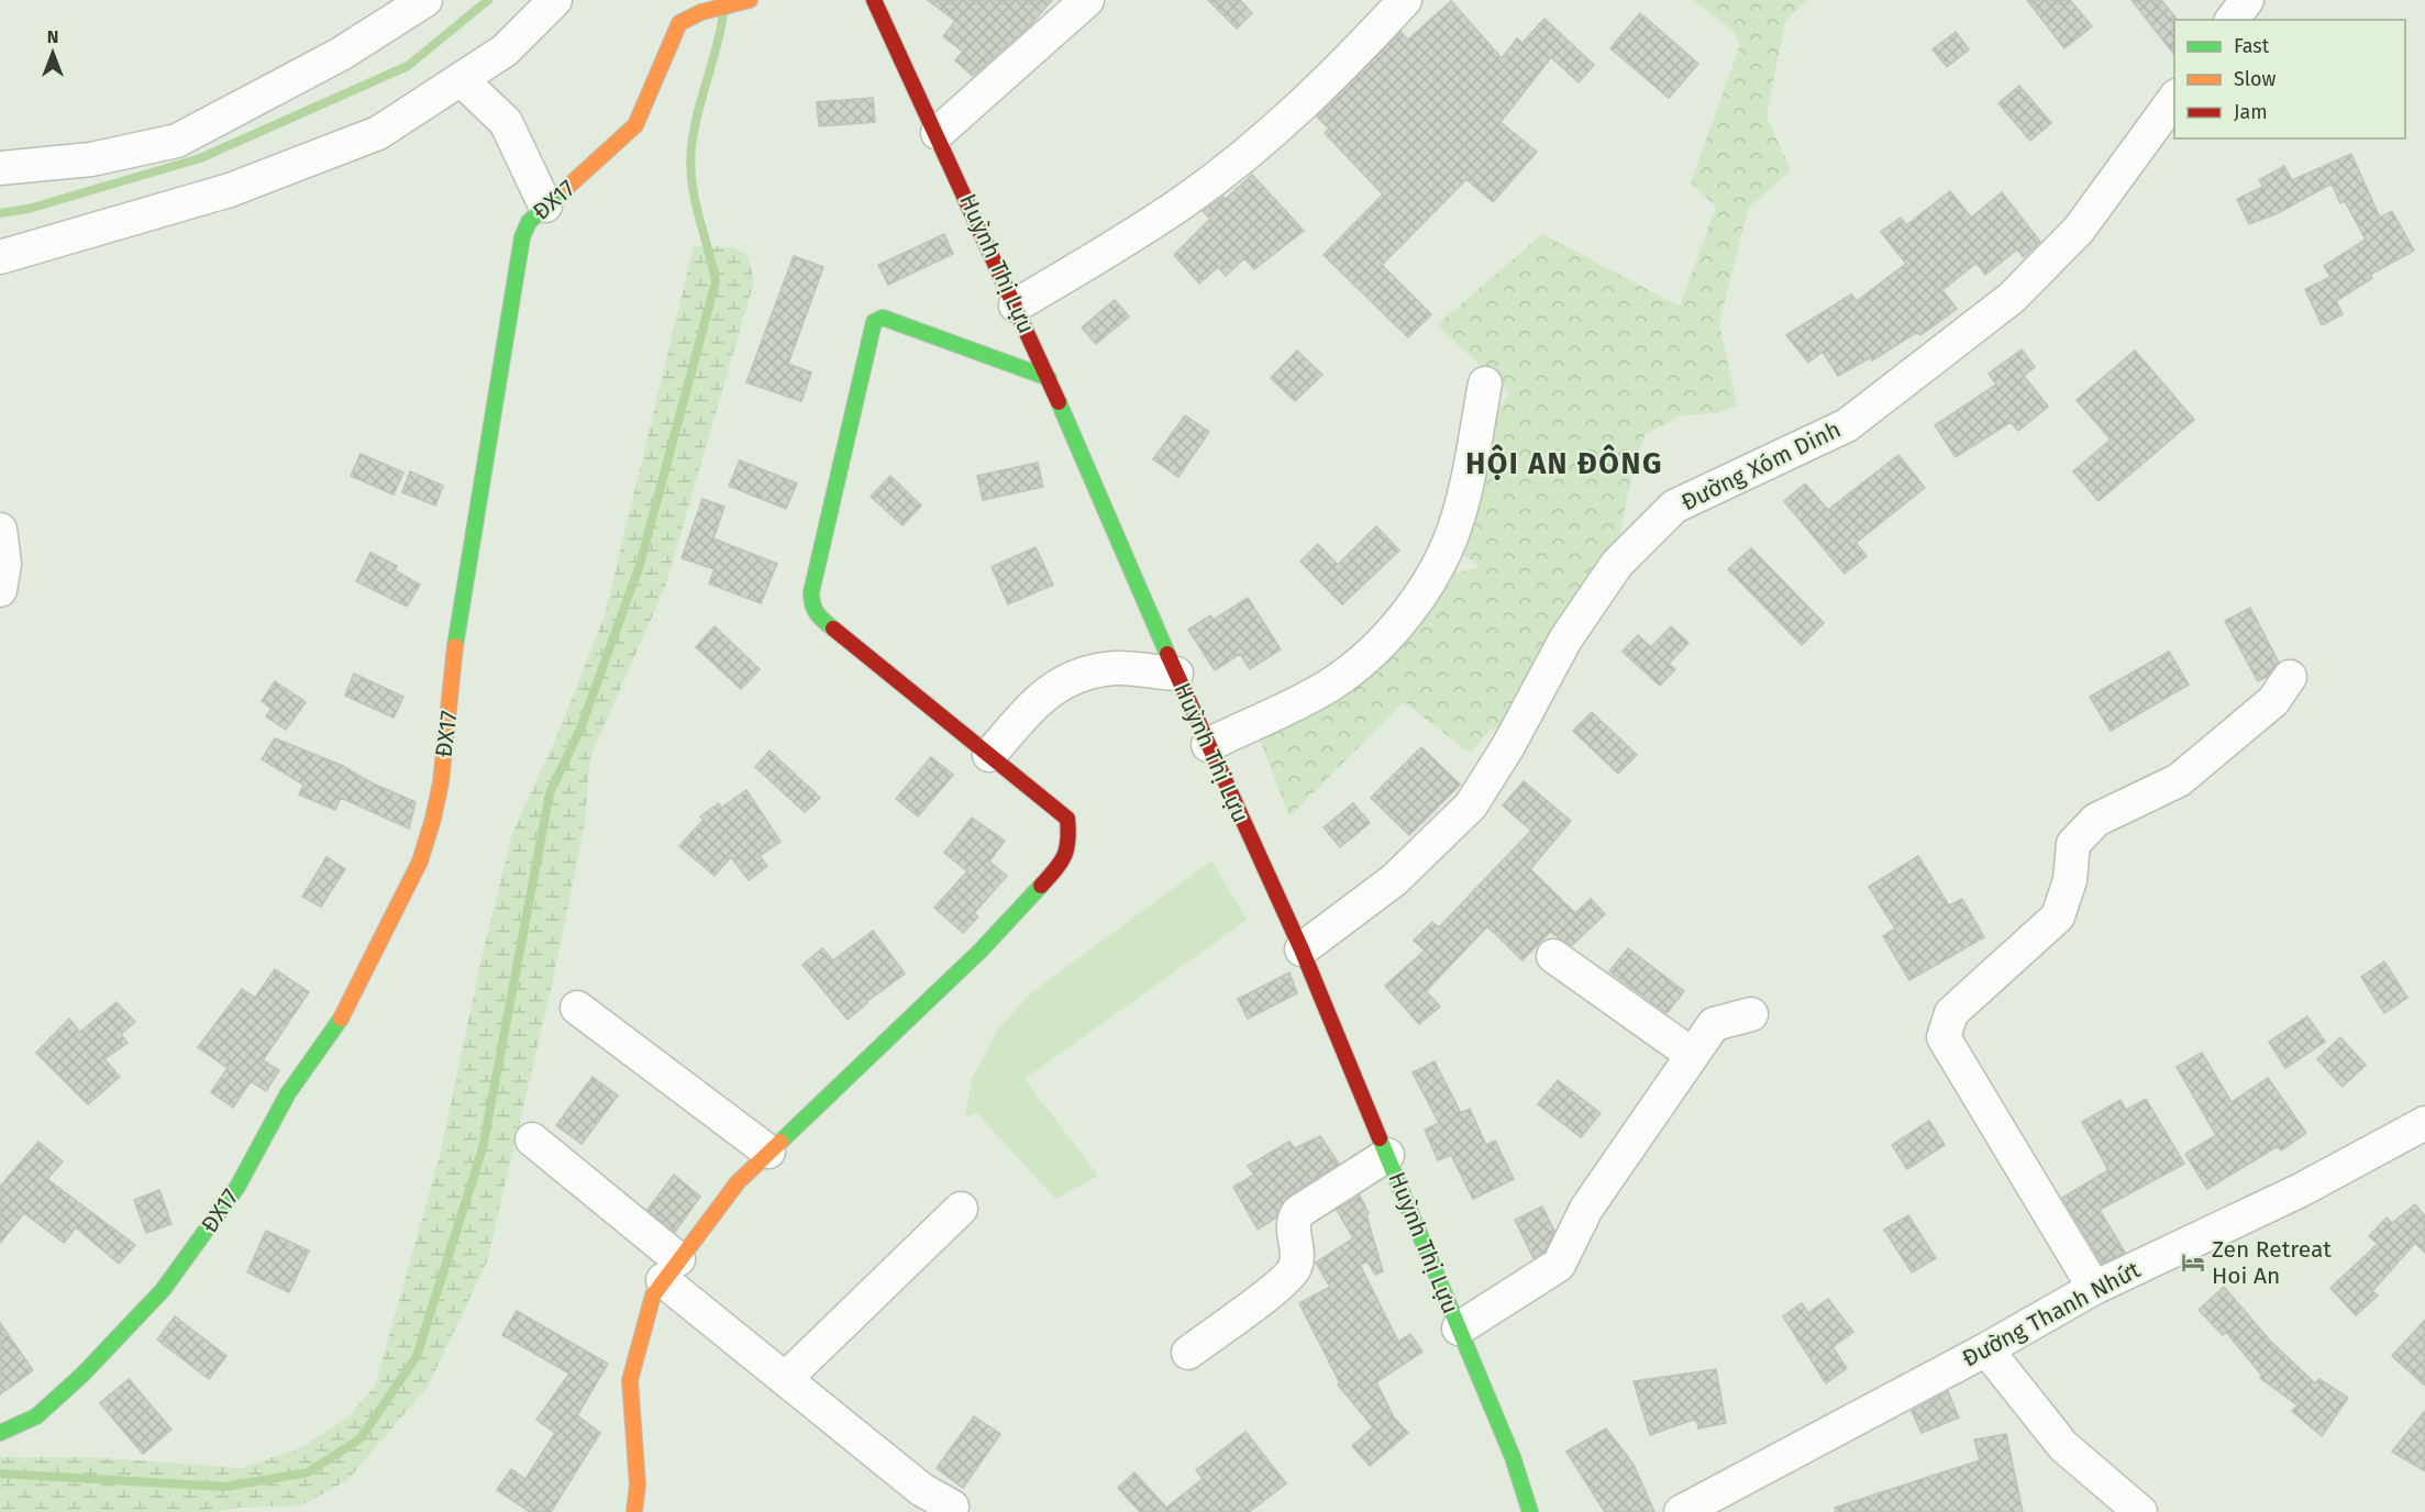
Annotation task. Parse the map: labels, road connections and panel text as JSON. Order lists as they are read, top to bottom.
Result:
{
  "streets": {
    "street": [
      "ĐX17",
      "Huỳnh Thị Lựu",
      "Đường Xóm Dinh",
      "Đường Thanh Nhứt"
    ]
  },
  "crossings": [
    ["Huỳnh Thị Lựu", "Đường Xóm Dinh"]
  ],
  "districts": ["HỘI AN ĐÔNG"],
  "places": {
    "hotel": ["Zen Retreat Hoi An"]
  },
  "legend": ["Fast", "Slow", "Jam"],
  "north": "top"
}
